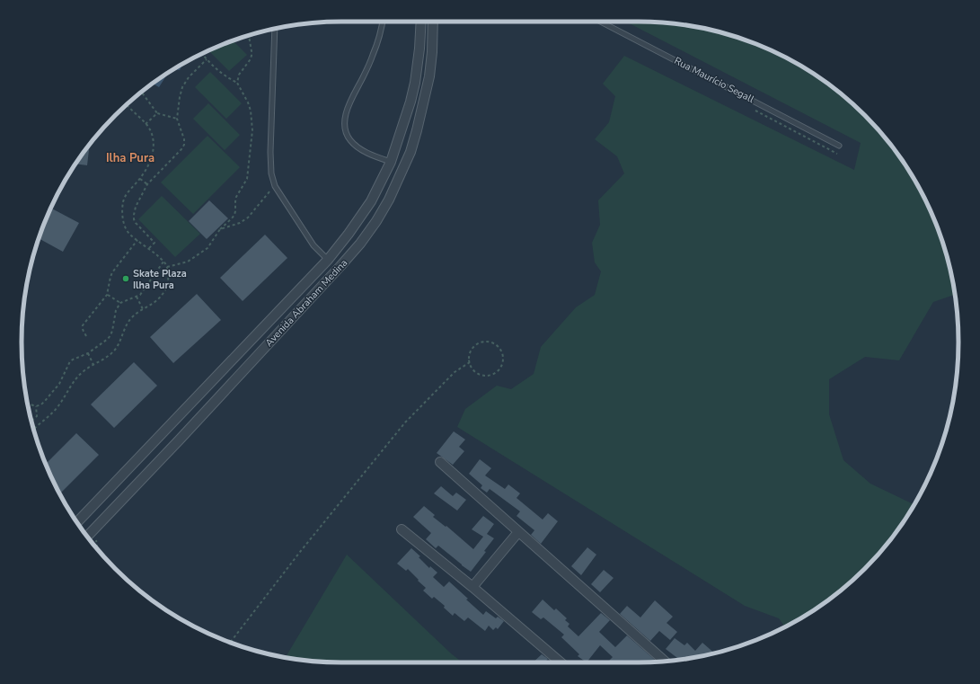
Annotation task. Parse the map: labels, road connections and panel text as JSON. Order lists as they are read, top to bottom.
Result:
{
  "streets": {
    "street": ["Avenida Abraham Medina"],
    "lane": ["Rua Maurício Segall"]
  },
  "districts": ["Ilha Pura"],
  "places": ["Skate Plaza Ilha Pura"]
}
